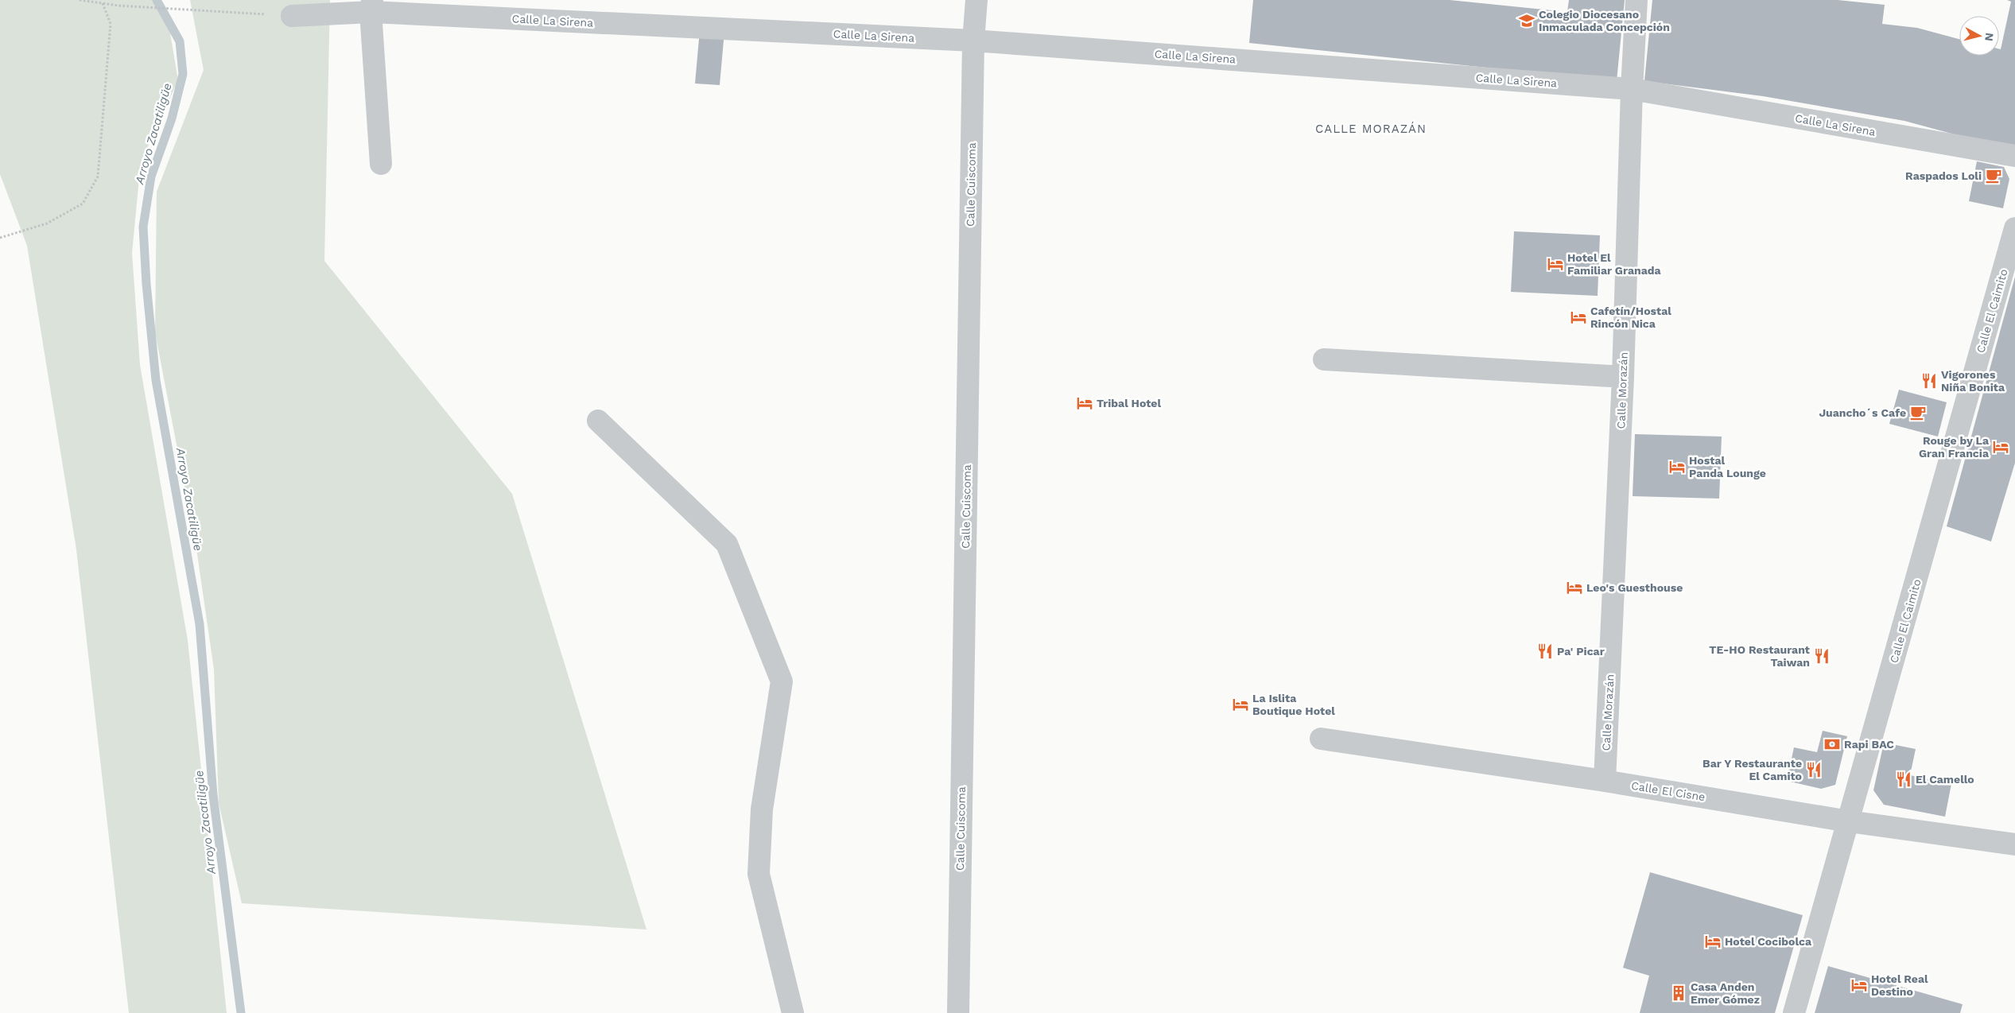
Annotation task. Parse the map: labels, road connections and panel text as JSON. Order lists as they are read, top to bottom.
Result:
{
  "streets": {
    "street": [
      "Calle La Sirena",
      "Calle Cuiscoma",
      "Calle El Caimito",
      "Calle Morazán",
      "Calle El Cisne"
    ]
  },
  "crossings": [
    ["Calle La Sirena", "Calle Cuiscoma"],
    ["Calle La Sirena", "Calle Morazán"],
    ["Calle El Caimito", "Calle El Cisne"],
    ["Calle Morazán", "Calle El Cisne"]
  ],
  "districts": ["CALLE MORAZÁN"],
  "water": ["Arroyo Zacatiligüe"],
  "places": {
    "school or university": ["Colegio Diocesano Inmaculada Concepción"],
    "cafe": ["Raspados Loli", "Juancho´s Cafe"],
    "hotel": [
      "Hotel El Familiar Granada",
      "Cafetín/Hostal Rincón Nica",
      "Tribal Hotel",
      "Rouge by La Gran Francia",
      "Hostal Panda Lounge",
      "Leo's Guesthouse",
      "La Islita Boutique Hotel",
      "Hotel Cocibolca",
      "Hotel Real Destino"
    ],
    "restaurant": [
      "Vigorones Niña Bonita",
      "Pa' Picar",
      "TE-HO Restaurant Taiwan",
      "Bar Y Restaurante El Camito",
      "El Camello"
    ],
    "bank": ["Rapi BAC"],
    "building": ["Casa Anden Emer Gómez"]
  },
  "north": "right"
}
